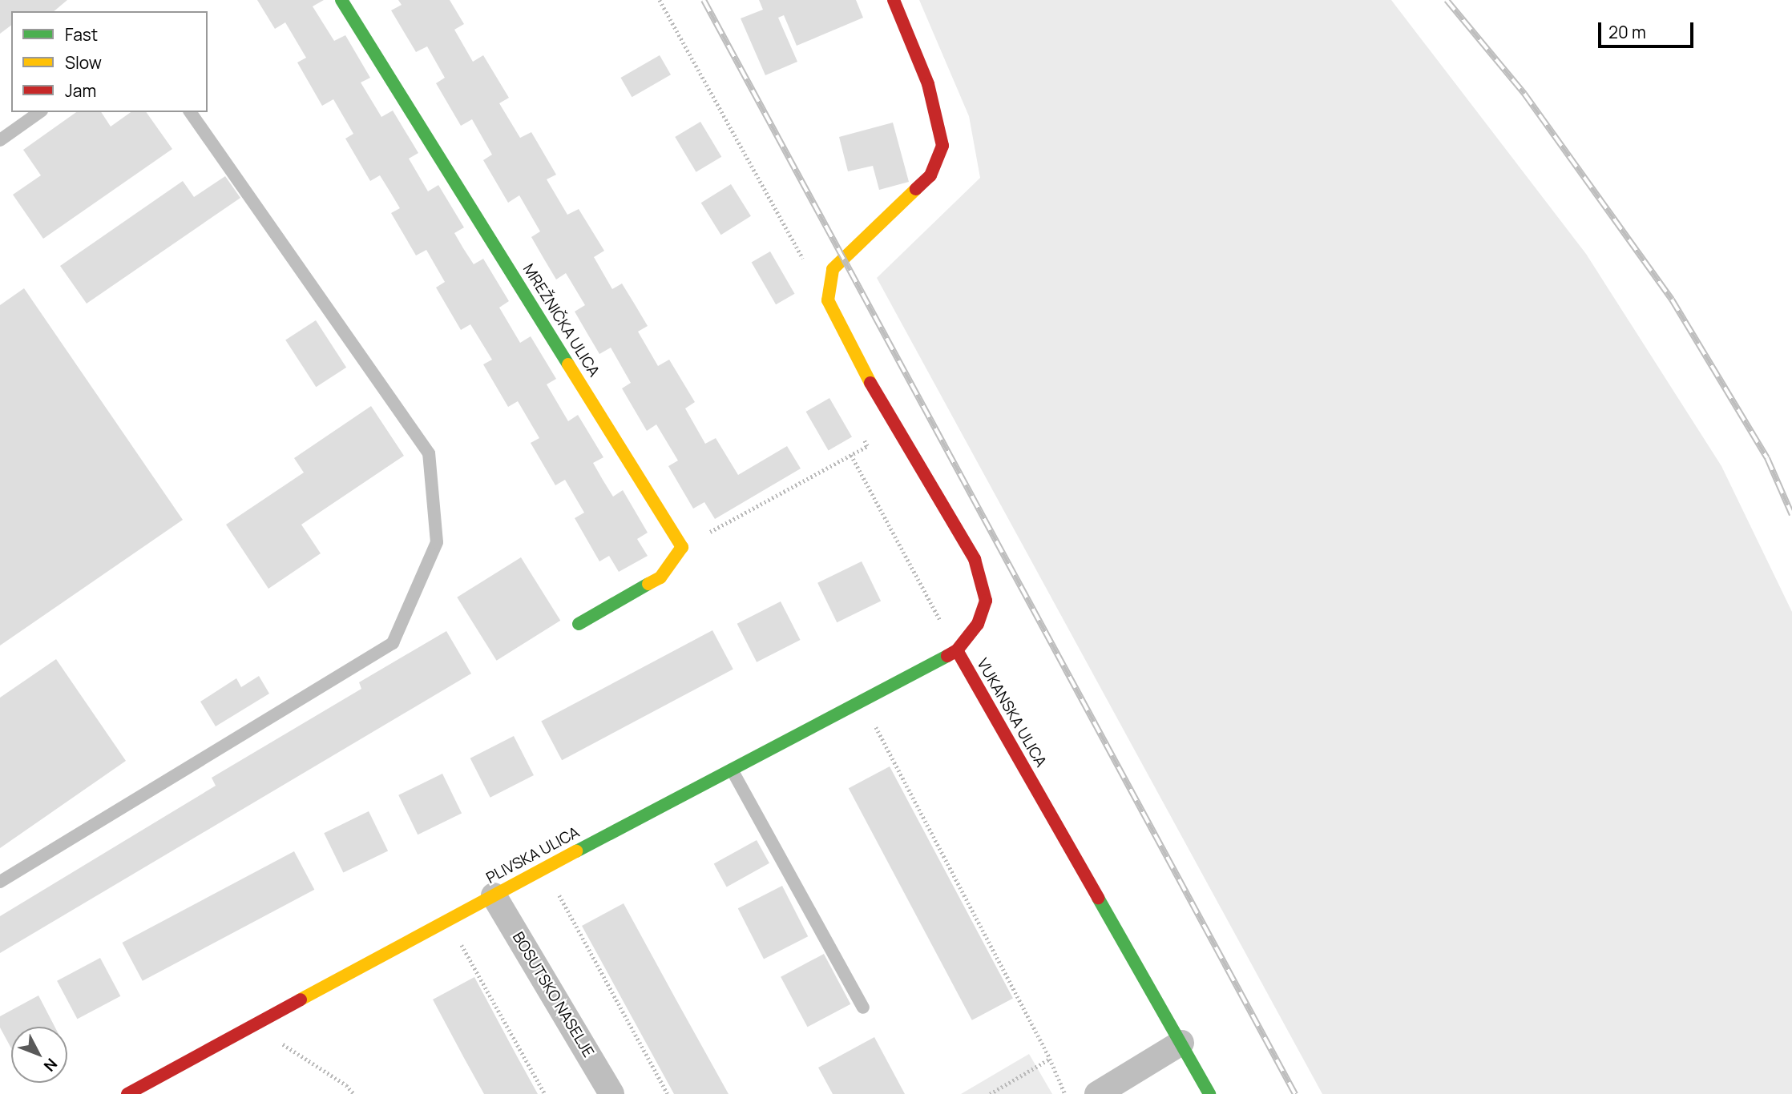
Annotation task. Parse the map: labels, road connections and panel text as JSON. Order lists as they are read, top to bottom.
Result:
{
  "streets": {
    "street": [
      "MREŽNIČKA ULICA",
      "VUKANSKA ULICA",
      "PLIVSKA ULICA",
      "BOSUTSKO NASELJE"
    ]
  },
  "crossings": [
    ["VUKANSKA ULICA", "PLIVSKA ULICA"],
    ["PLIVSKA ULICA", "BOSUTSKO NASELJE"]
  ],
  "legend": ["Fast", "Slow", "Jam"],
  "scale_bar": "20 m",
  "north": "bottom right"
}
